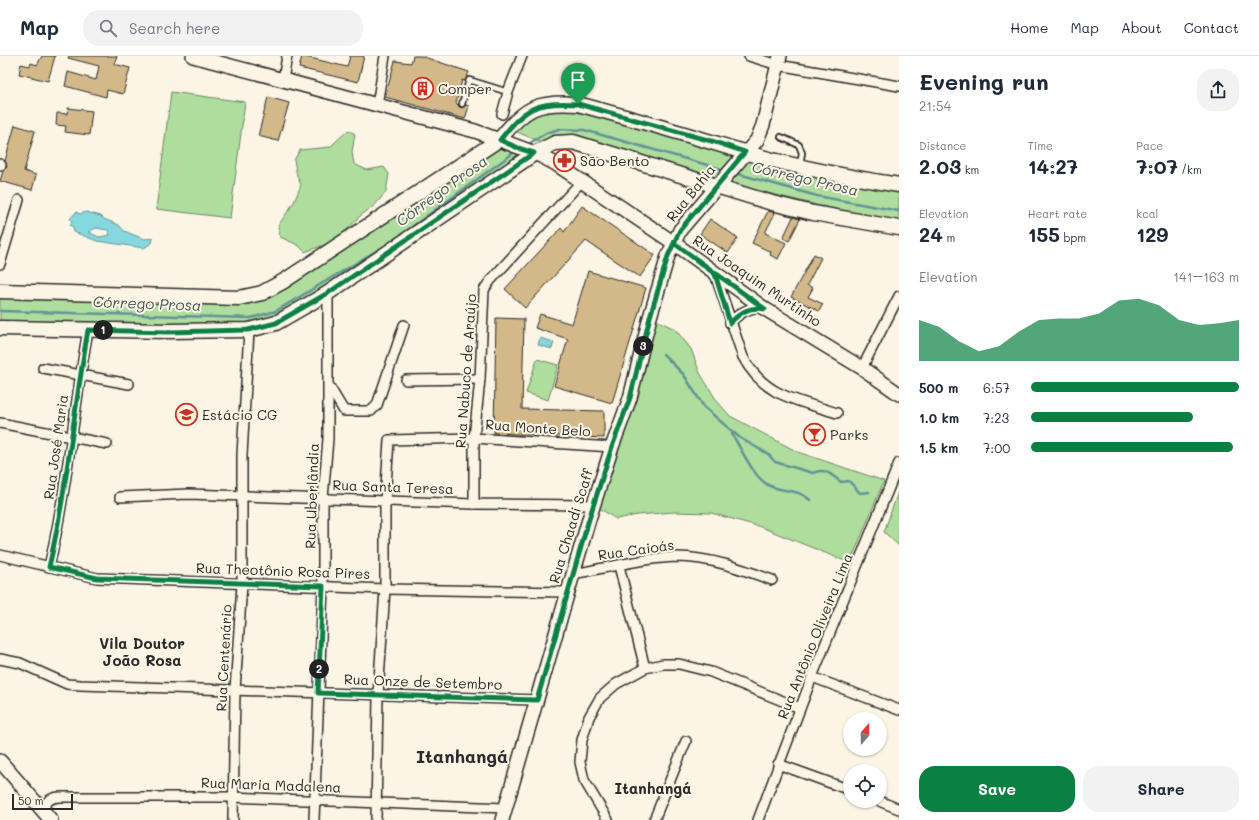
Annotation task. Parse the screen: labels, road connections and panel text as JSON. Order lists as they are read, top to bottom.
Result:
{
  "streets": {
    "street": [
      "Rua Bahia",
      "Rua Joaquim Murtinho",
      "Rua Nabuco de Araújo",
      "Rua Monte Belo",
      "Rua José Maria",
      "Rua Santa Teresa",
      "Rua Uberlândia",
      "Rua Chaadi Scaff",
      "Rua Caioás",
      "Rua Theotônio Rosa Pires",
      "Rua Antônio Oliveira Lima",
      "Rua Centenário",
      "Rua Onze de Setembro",
      "Rua Maria Madalena"
    ]
  },
  "crossings": [
    ["Rua Bahia", "Rua Joaquim Murtinho"],
    ["Rua Bahia", "Rua Chaadi Scaff"],
    ["Rua Joaquim Murtinho", "Rua Nabuco de Araújo"],
    ["Rua Joaquim Murtinho", "Rua Chaadi Scaff"],
    ["Rua Nabuco de Araújo", "Rua Monte Belo"],
    ["Rua Nabuco de Araújo", "Rua Santa Teresa"],
    ["Rua Monte Belo", "Rua Santa Teresa"],
    ["Rua Monte Belo", "Rua Chaadi Scaff"],
    ["Rua José Maria", "Rua Theotônio Rosa Pires"],
    ["Rua Santa Teresa", "Rua Uberlândia"],
    ["Rua Santa Teresa", "Rua Chaadi Scaff"],
    ["Rua Santa Teresa", "Rua Centenário"],
    ["Rua Uberlândia", "Rua Theotônio Rosa Pires"],
    ["Rua Uberlândia", "Rua Onze de Setembro"],
    ["Rua Uberlândia", "Rua Maria Madalena"],
    ["Rua Chaadi Scaff", "Rua Caioás"],
    ["Rua Chaadi Scaff", "Rua Theotônio Rosa Pires"],
    ["Rua Chaadi Scaff", "Rua Onze de Setembro"],
    ["Rua Chaadi Scaff", "Rua Maria Madalena"],
    ["Rua Theotônio Rosa Pires", "Rua Centenário"],
    ["Rua Centenário", "Rua Onze de Setembro"],
    ["Rua Centenário", "Rua Maria Madalena"]
  ],
  "districts": ["Vila Doutor João Rosa", "Itanhangá", "Itanhangá"],
  "water": ["Córrego Prosa"],
  "places": {
    "building": ["Comper"],
    "pharmacy": ["São Bento"],
    "school or university": ["Estácio CG"],
    "bar": ["Parks"]
  },
  "scale_bar": "50 m",
  "north": "top",
  "page": {
    "header": "Map",
    "search": "Search here",
    "nav": [
      "Home",
      "Map",
      "About",
      "Contact"
    ],
    "heading": ["Evening run", "21:54"],
    "stats": [
      ["Distance", "2.03 km"],
      ["Time", "14:27"],
      ["Pace", "7:07 /km"],
      ["Elevation", "24 m"],
      ["Heart rate", "155 bpm"],
      ["kcal", "129"]
    ],
    "chart": ["Elevation", "141–163 m"],
    "pins": ["1", "3", "2"],
    "list": [
      {
        "name": "500 m",
        "note": "6:57"
      },
      {
        "name": "1.0 km",
        "note": "7:23"
      },
      {
        "name": "1.5 km",
        "note": "7:00"
      }
    ],
    "buttons": ["Save", "Share"],
    "scale": "50 m"
  }
}
